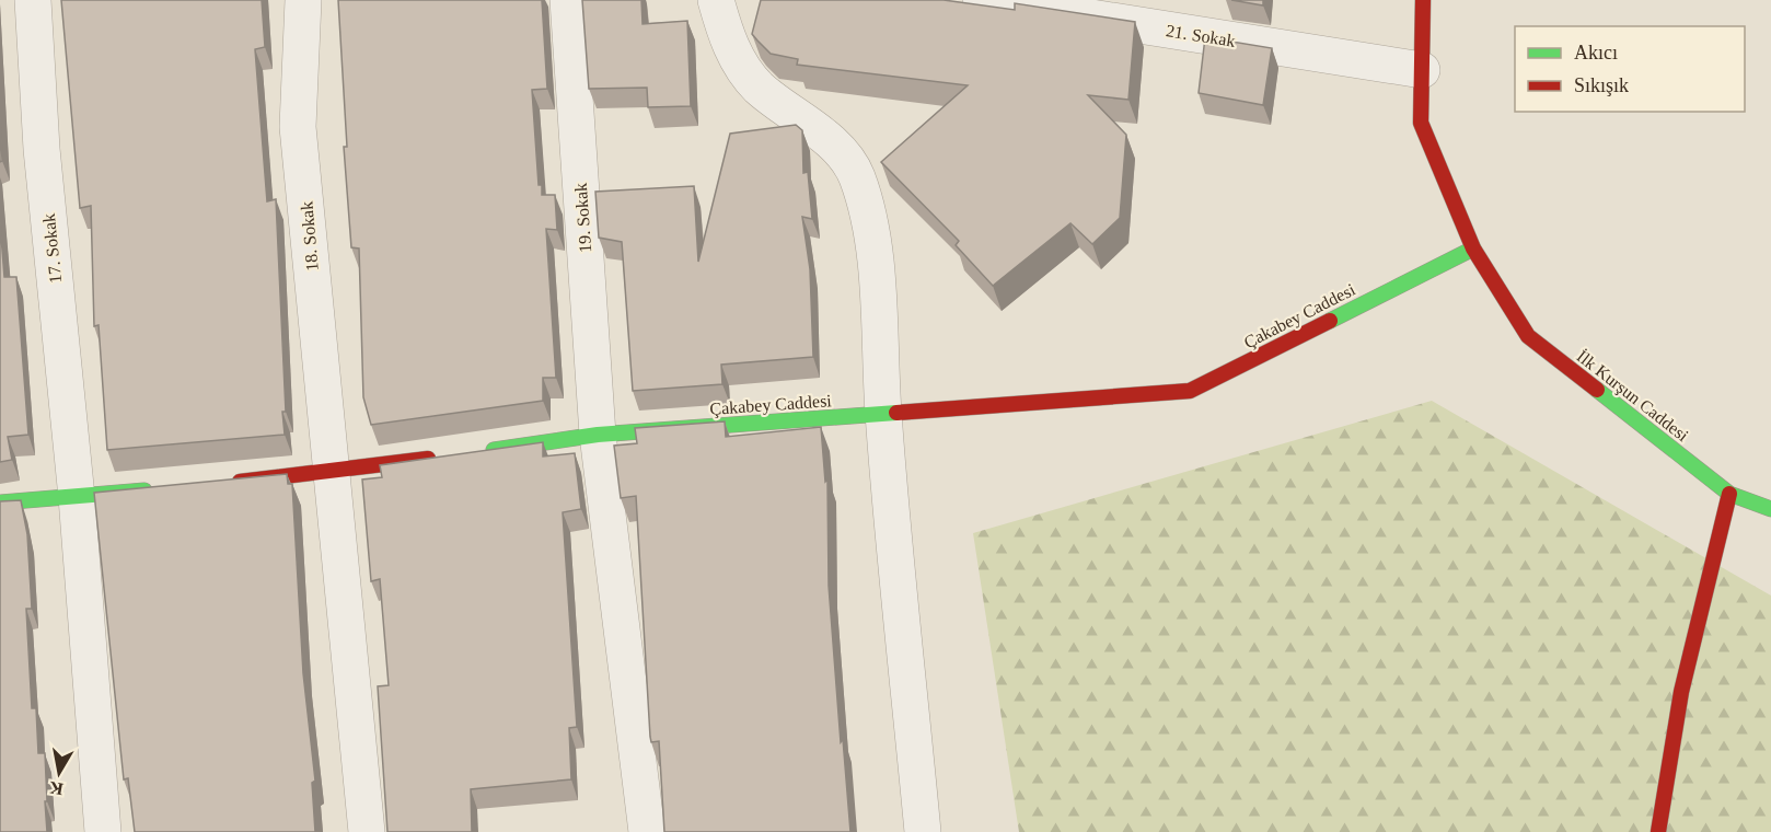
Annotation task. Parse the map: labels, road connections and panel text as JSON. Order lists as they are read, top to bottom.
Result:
{
  "streets": {
    "street": [
      "21. Sokak",
      "19. Sokak",
      "18. Sokak",
      "17. Sokak",
      "Çakabey Caddesi",
      "İlk Kurşun Caddesi"
    ]
  },
  "crossings": [
    ["21. Sokak", "İlk Kurşun Caddesi"],
    ["19. Sokak", "Çakabey Caddesi"],
    ["Çakabey Caddesi", "İlk Kurşun Caddesi"]
  ],
  "legend": ["Akıcı", "Sıkışık"],
  "north": "bottom"
}
